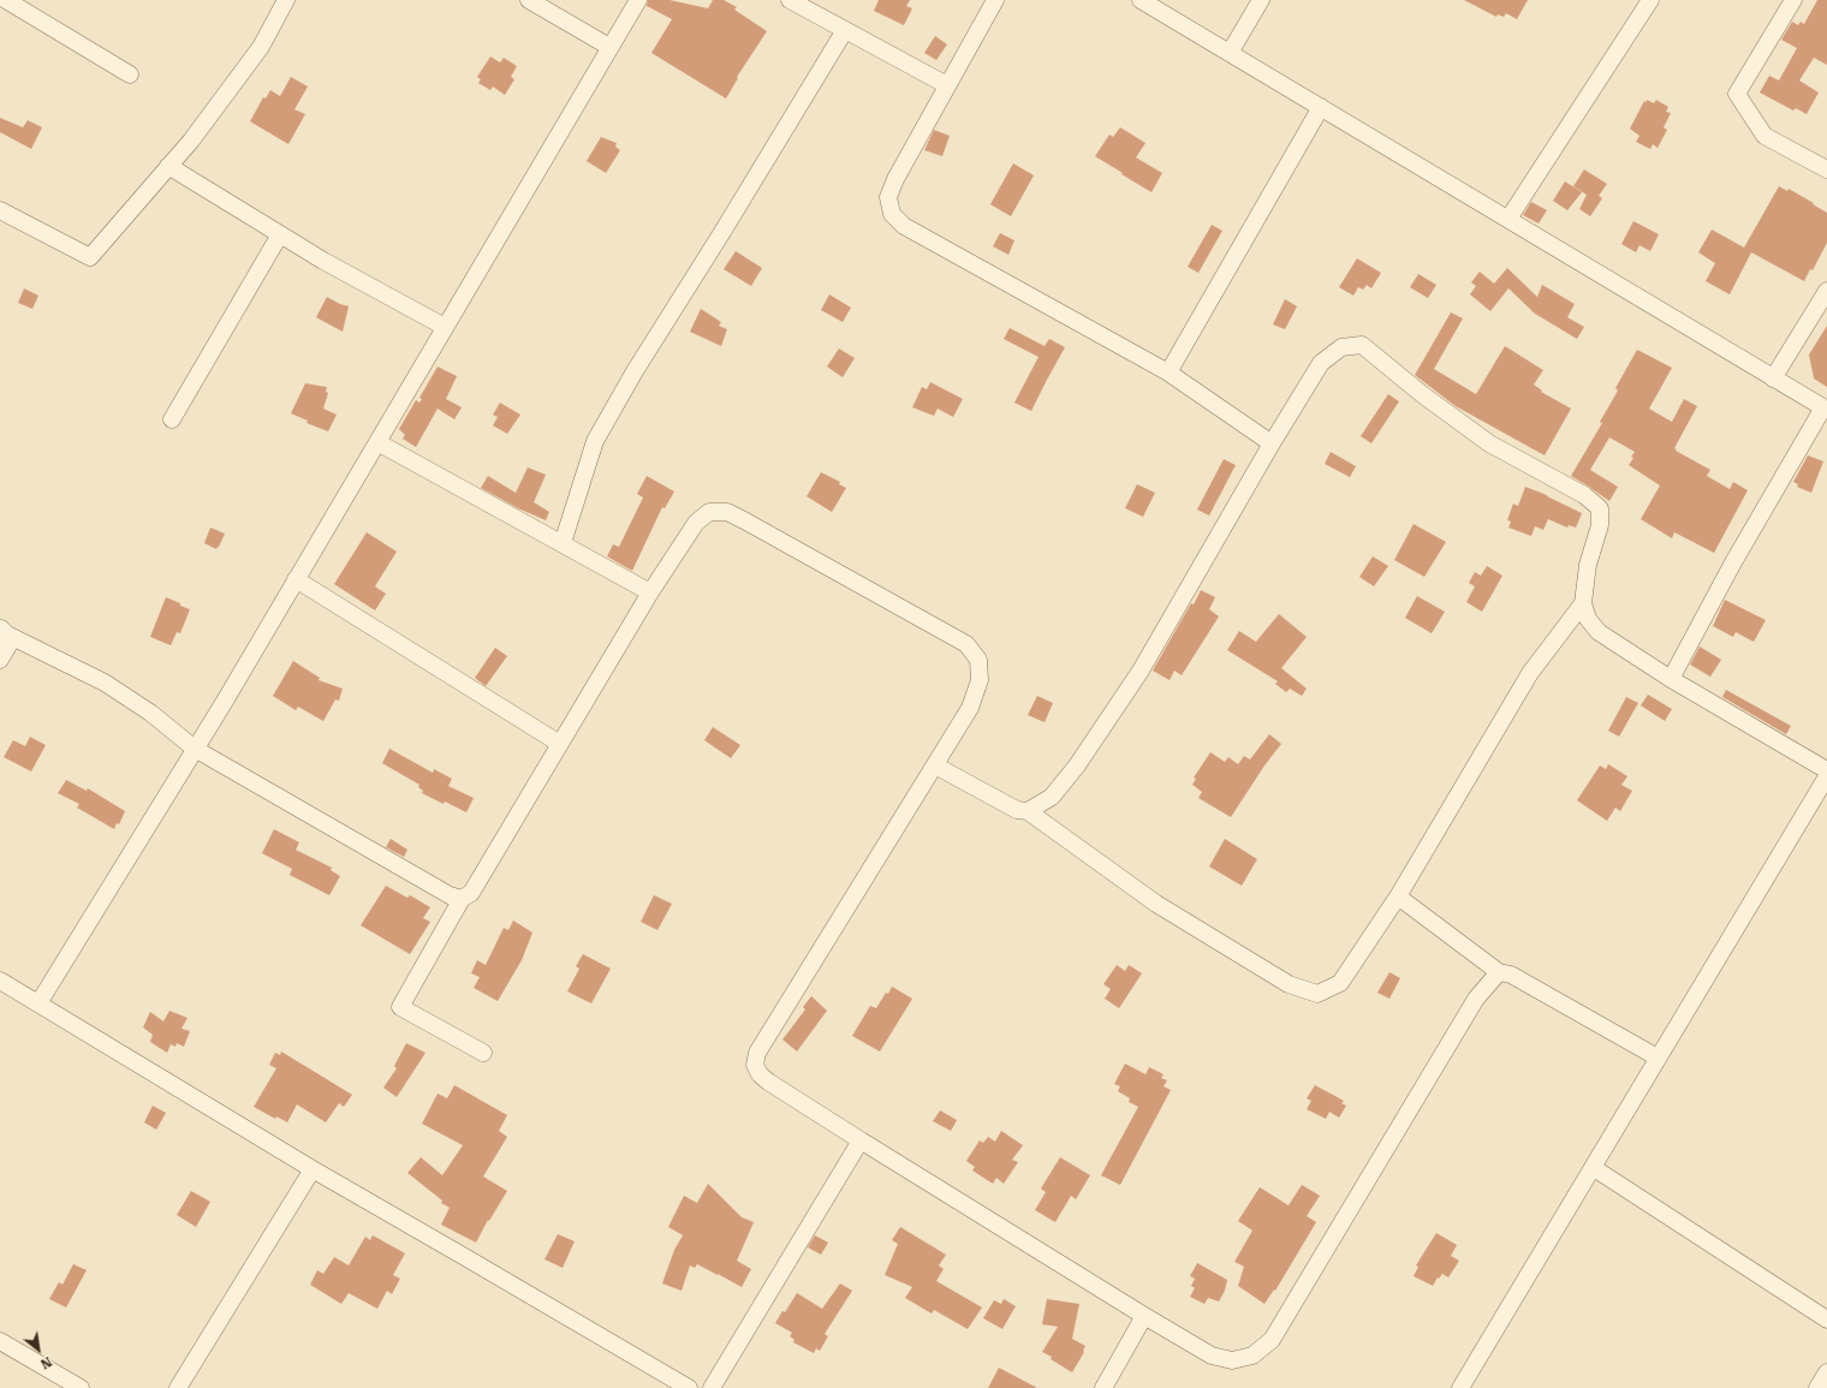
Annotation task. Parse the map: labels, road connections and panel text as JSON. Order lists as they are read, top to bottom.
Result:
{
  "north": "bottom right"
}
